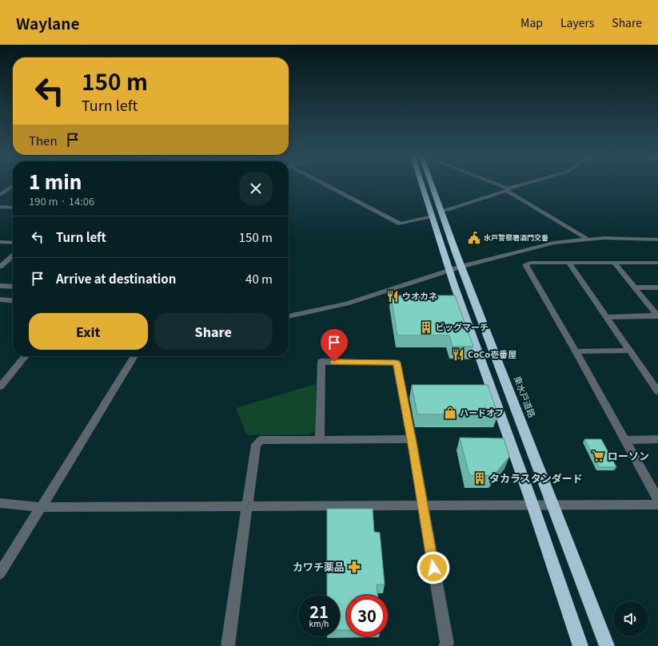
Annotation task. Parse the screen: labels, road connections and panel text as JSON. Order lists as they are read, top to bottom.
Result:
{
  "streets": {
    "highway": ["東水戸道路"]
  },
  "places": {
    "public building": ["水戸警察署酒門交番"],
    "restaurant": ["ウオカネ", "CoCo壱番屋"],
    "building": ["ビッグマーチ", "タカラスタンダード"],
    "shop": ["ハードオフ"],
    "supermarket": ["ローソン"],
    "pharmacy": ["カワチ薬品"]
  },
  "page": {
    "header": "Waylane",
    "nav": ["Map", "Layers", "Share"],
    "turn": ["150 m", "Turn left"],
    "then": "Then",
    "heading": ["1 min", "190 m · 14:06"],
    "list": [
      {
        "name": "Turn left",
        "value": "150 m"
      },
      {
        "name": "Arrive at destination",
        "value": "40 m"
      }
    ],
    "buttons": ["Exit", "Share"],
    "speed": "21 km/h",
    "limit": "30"
  }
}
